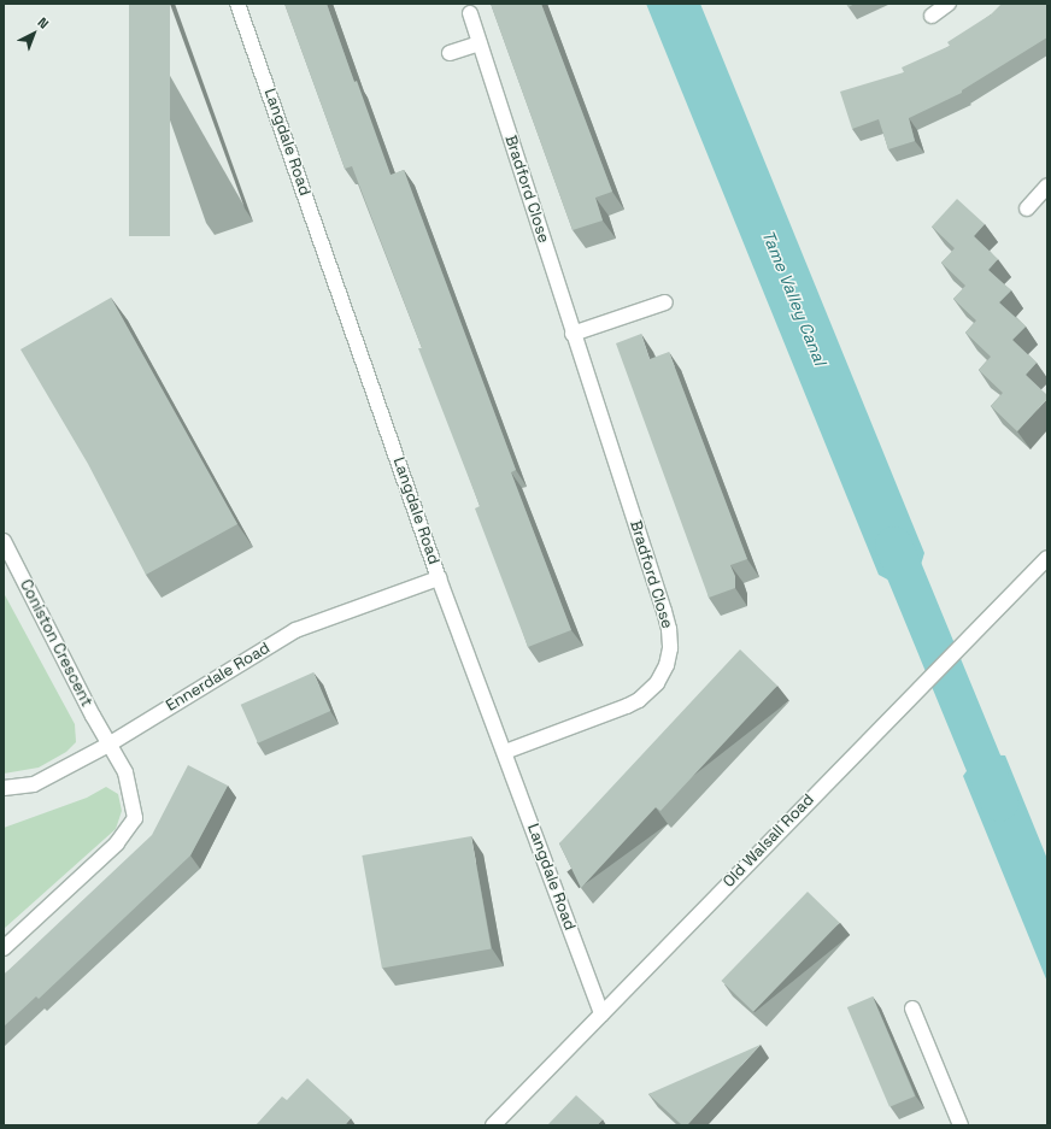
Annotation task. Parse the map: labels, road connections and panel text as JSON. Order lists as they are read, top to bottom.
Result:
{
  "streets": {
    "street": [
      "Langdale Road",
      "Bradford Close",
      "Coniston Crescent",
      "Ennerdale Road",
      "Old Walsall Road"
    ]
  },
  "crossings": [
    ["Langdale Road", "Bradford Close"],
    ["Langdale Road", "Ennerdale Road"],
    ["Langdale Road", "Old Walsall Road"],
    ["Coniston Crescent", "Ennerdale Road"]
  ],
  "water": ["Tame Valley Canal"],
  "north": "top right"
}
